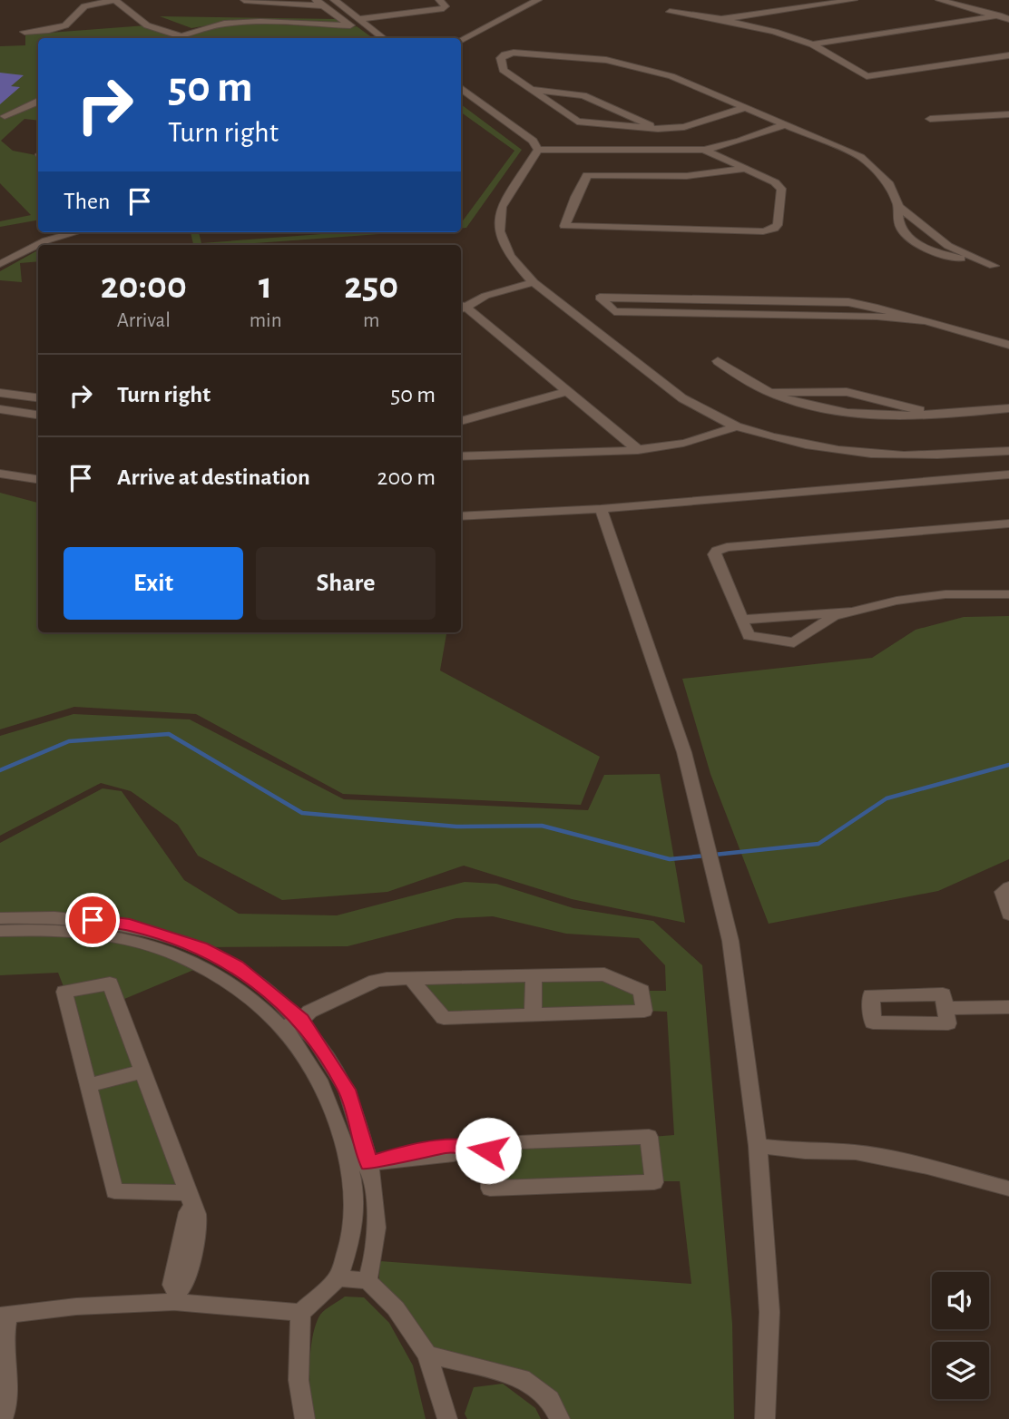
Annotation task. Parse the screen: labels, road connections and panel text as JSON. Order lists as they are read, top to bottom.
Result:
{
  "page": {
    "turn": ["50 m", "Turn right"],
    "then": "Then",
    "eta": [
      "20:00",
      "Arrival",
      "1",
      "min",
      "250",
      "m"
    ],
    "list": [
      {
        "name": "Turn right",
        "value": "50 m"
      },
      {
        "name": "Arrive at destination",
        "value": "200 m"
      }
    ],
    "buttons": ["Exit", "Share"]
  }
}
